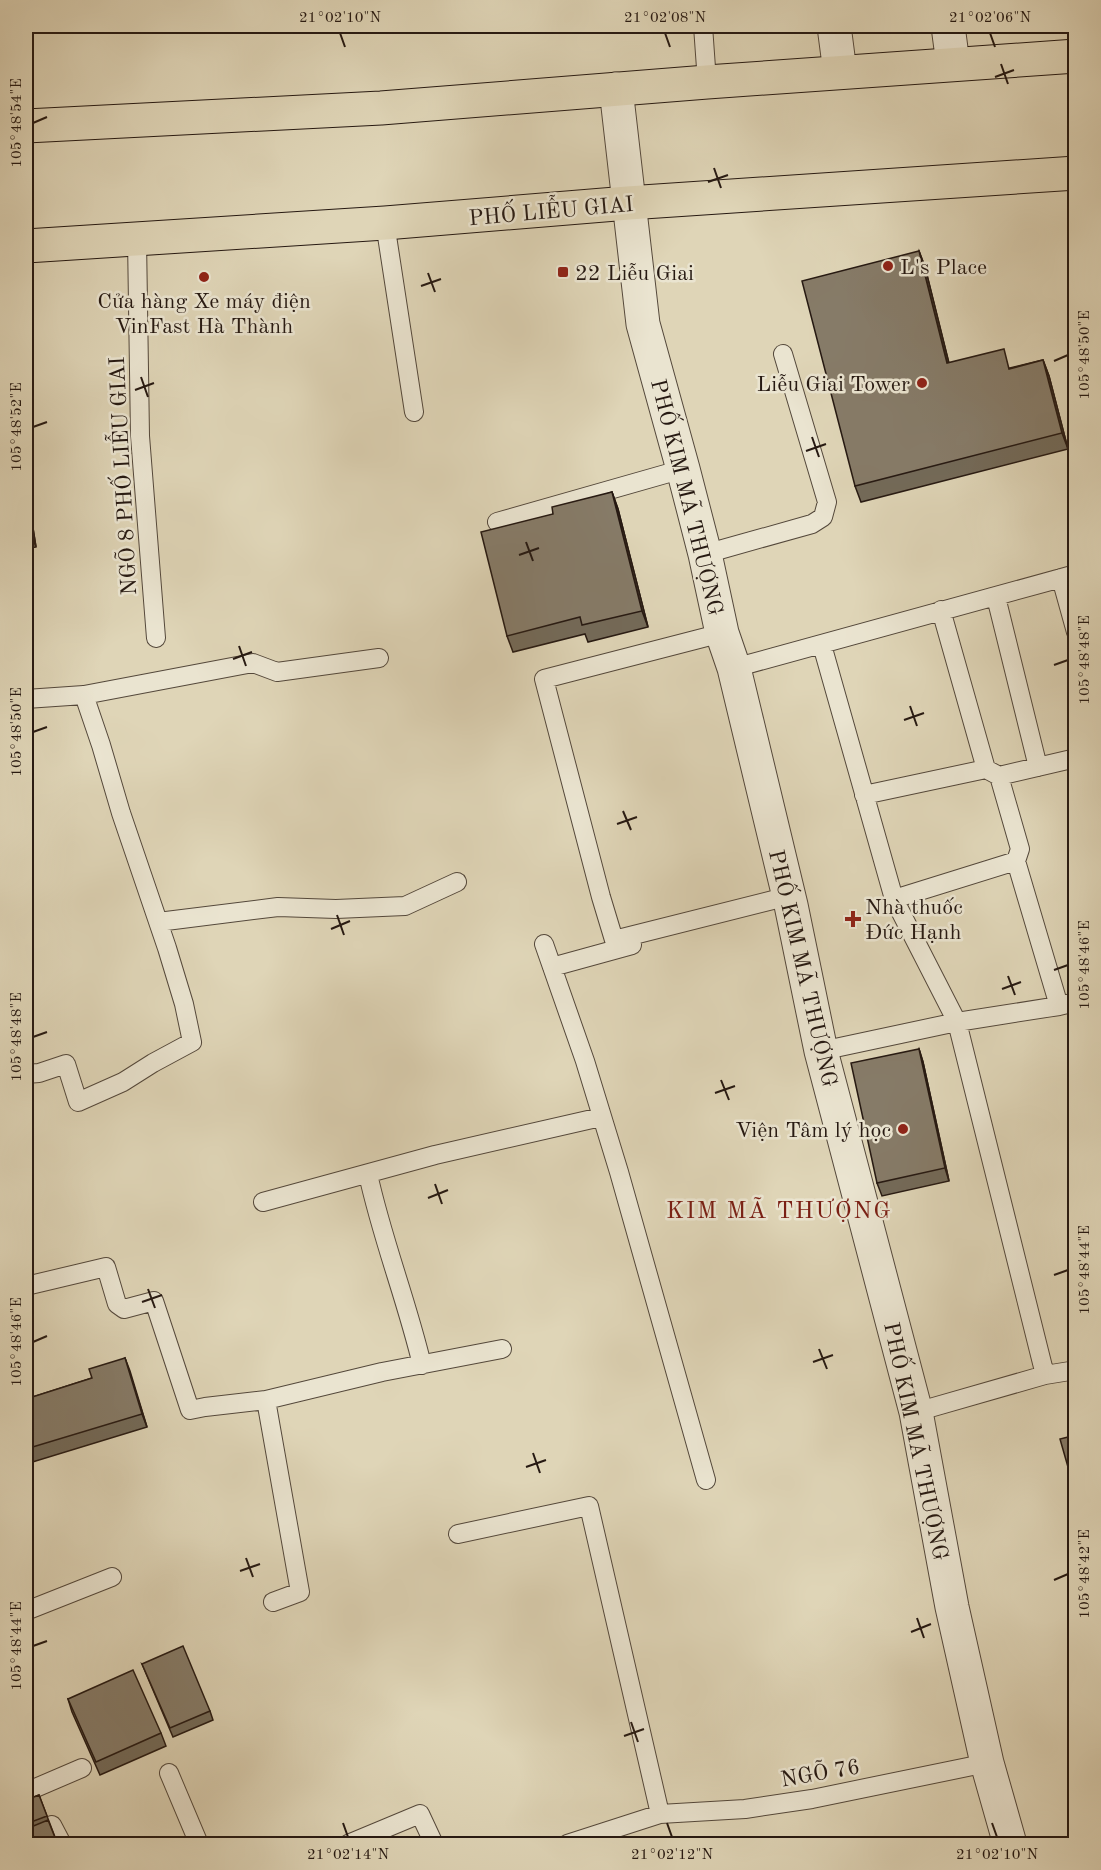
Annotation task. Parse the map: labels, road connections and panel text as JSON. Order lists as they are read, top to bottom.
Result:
{
  "streets": {
    "main road": ["PHỐ LIỄU GIAI"],
    "street": ["PHỐ KIM MÃ THƯỢNG"],
    "lane": ["NGÕ 8 PHỐ LIỄU GIAI", "NGÕ 76"]
  },
  "crossings": [
    ["PHỐ LIỄU GIAI", "NGÕ 8 PHỐ LIỄU GIAI"],
    ["PHỐ LIỄU GIAI", "PHỐ KIM MÃ THƯỢNG"],
    ["PHỐ KIM MÃ THƯỢNG", "NGÕ 76"]
  ],
  "districts": ["KIM MÃ THƯỢNG"],
  "places": {
    "other": [
      "L's Place",
      "Cửa hàng Xe máy điện VinFast Hà Thành",
      "Liễu Giai Tower",
      "Viện Tâm lý học"
    ],
    "transit": ["22 Liễu Giai"],
    "health": ["Nhà thuốc Đức Hạnh"]
  },
  "coordinates": [
    "21°02'10\"N",
    "21°02'08\"N",
    "21°02'06\"N",
    "105°48'54\"E",
    "105°48'50\"E",
    "105°48'52\"E",
    "105°48'48\"E",
    "105°48'46\"E",
    "105°48'44\"E",
    "105°48'42\"E",
    "21°02'14\"N",
    "21°02'12\"N"
  ]
}
